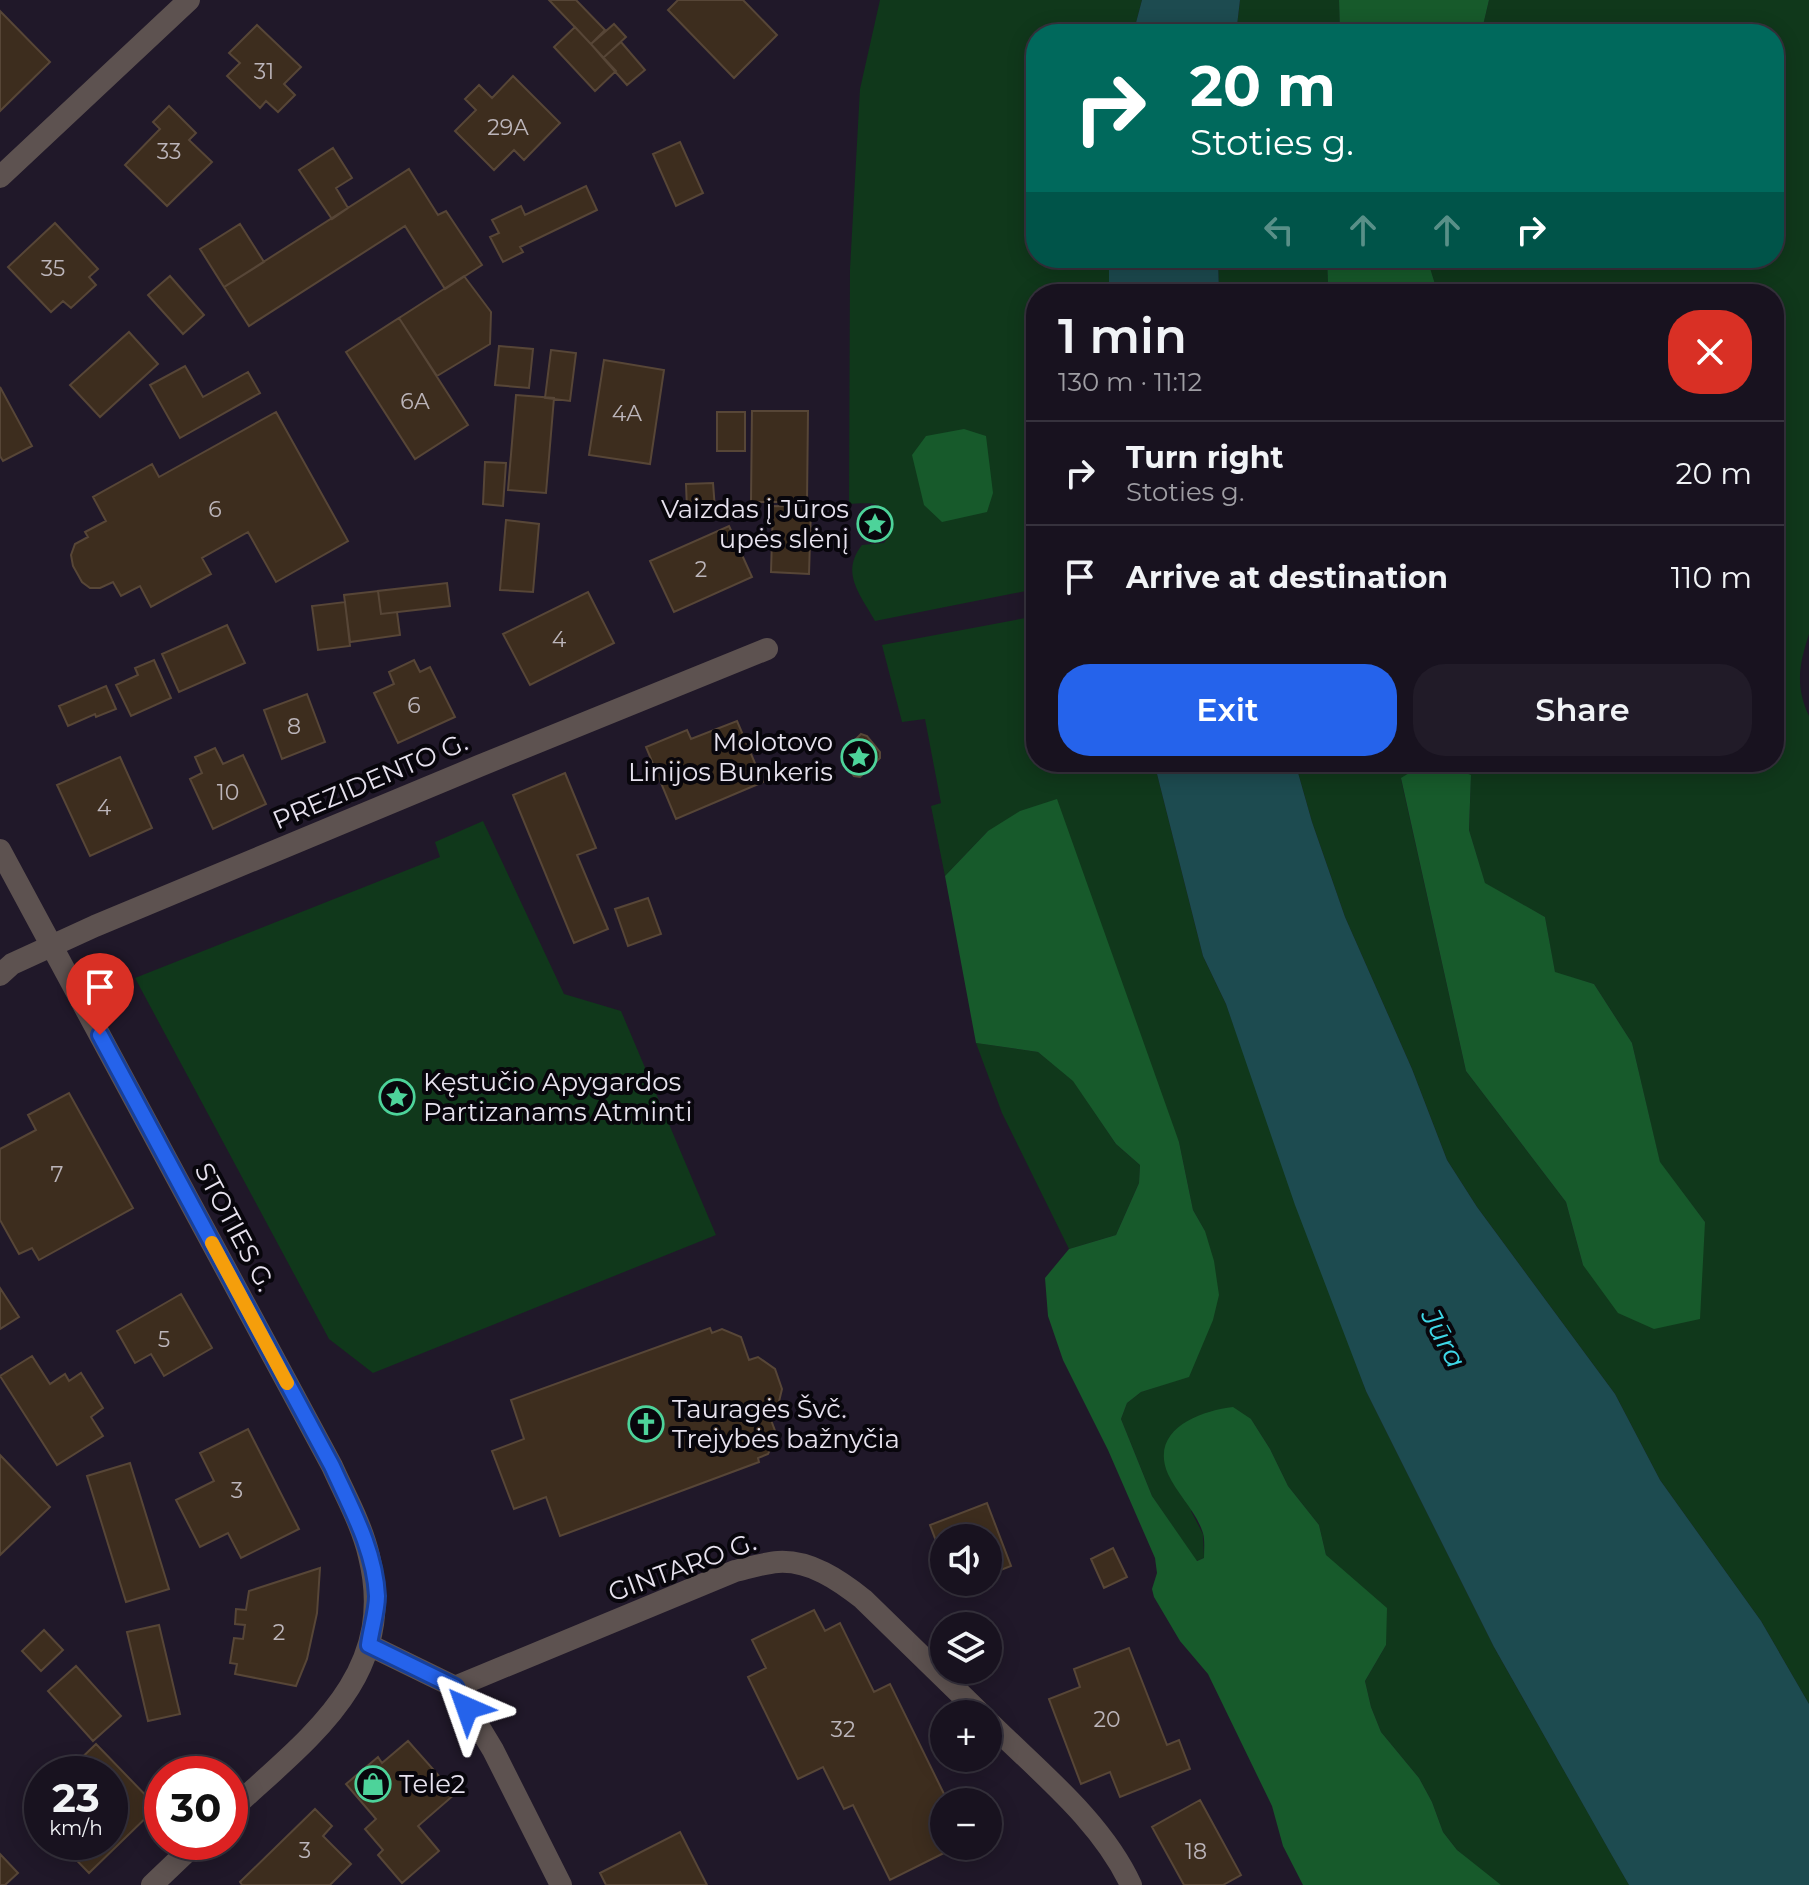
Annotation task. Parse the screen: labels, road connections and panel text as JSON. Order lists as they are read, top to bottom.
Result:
{
  "streets": {
    "street": ["PREZIDENTO G.", "STOTIES G.", "GINTARO G."]
  },
  "crossings": [
    ["PREZIDENTO G.", "STOTIES G."]
  ],
  "water": ["Jūra"],
  "places": {
    "place": ["Vaizdas į Jūros upės slėnį", "Molotovo Linijos Bunkeris", "Kęstučio Apygardos Partizanams Atminti"],
    "church": ["Tauragės Švč. Trejybės bažnyčia"],
    "shop": ["Tele2"]
  },
  "house_numbers": [
    "31",
    "29A",
    "33",
    "35",
    "6A",
    "4A",
    "6",
    "2",
    "4",
    "6",
    "8",
    "10",
    "4",
    "7",
    "5",
    "3",
    "2",
    "20",
    "32",
    "3",
    "18"
  ],
  "page": {
    "turn": ["20 m", "Stoties g."],
    "heading": ["1 min", "130 m · 11:12"],
    "list": [
      {
        "name": "Turn right",
        "note": "Stoties g.",
        "value": "20 m"
      },
      {
        "name": "Arrive at destination",
        "value": "110 m"
      }
    ],
    "buttons": ["Exit", "Share"],
    "map_buttons": ["+", "−"],
    "speed": "23 km/h",
    "limit": "30"
  }
}
